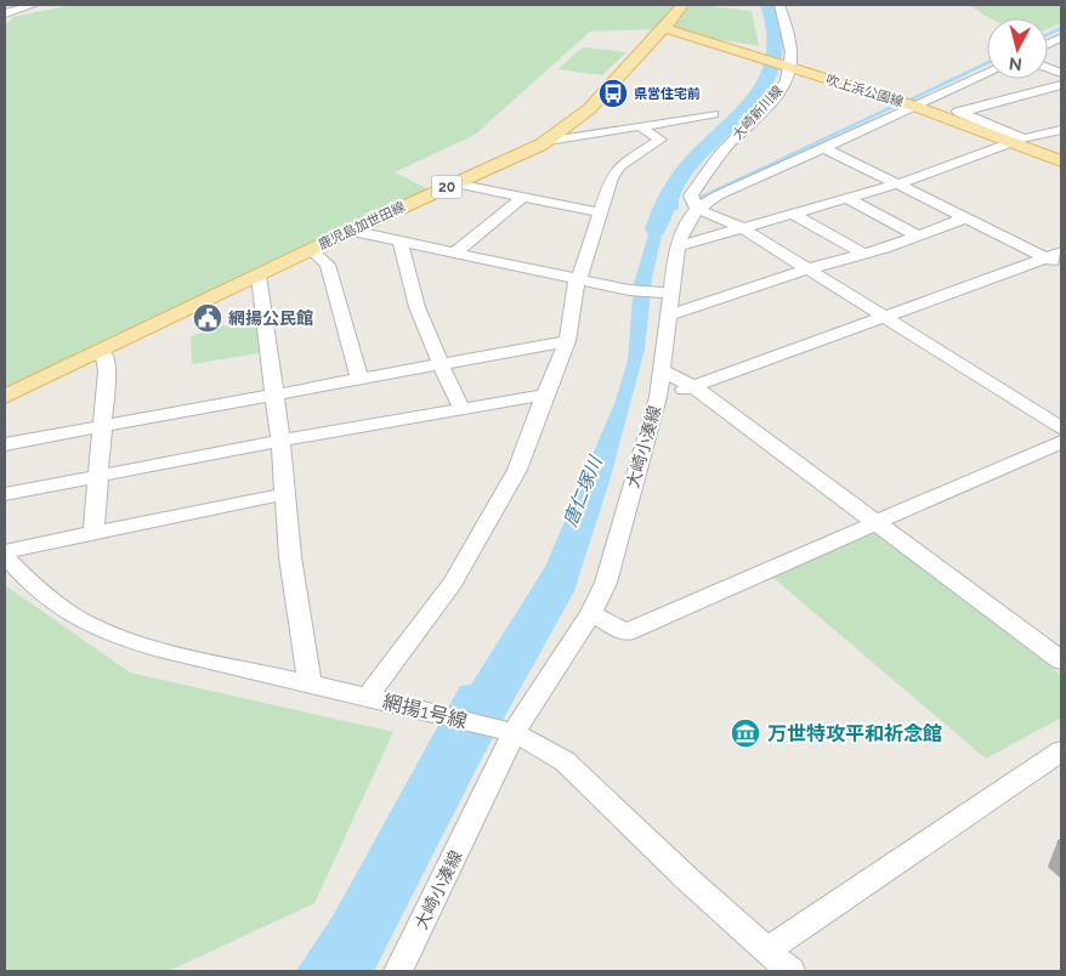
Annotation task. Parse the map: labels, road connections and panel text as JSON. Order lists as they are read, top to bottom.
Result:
{
  "streets": {
    "main road": ["吹上浜公園線", "20", "鹿児島加世田線"],
    "street": ["大崎新川線", "大崎小湊線", "網揚1号線"]
  },
  "crossings": [
    ["吹上浜公園線", "大崎新川線"],
    ["吹上浜公園線", "鹿児島加世田線"],
    ["吹上浜公園線", "大崎小湊線"],
    ["大崎新川線", "大崎小湊線"],
    ["大崎小湊線", "網揚1号線"]
  ],
  "water": ["唐仁塚川"],
  "places": {
    "bus stop": ["県営住宅前"],
    "public building": ["網揚公民館"],
    "museum": ["万世特攻平和祈念館"]
  },
  "north": "bottom"
}
